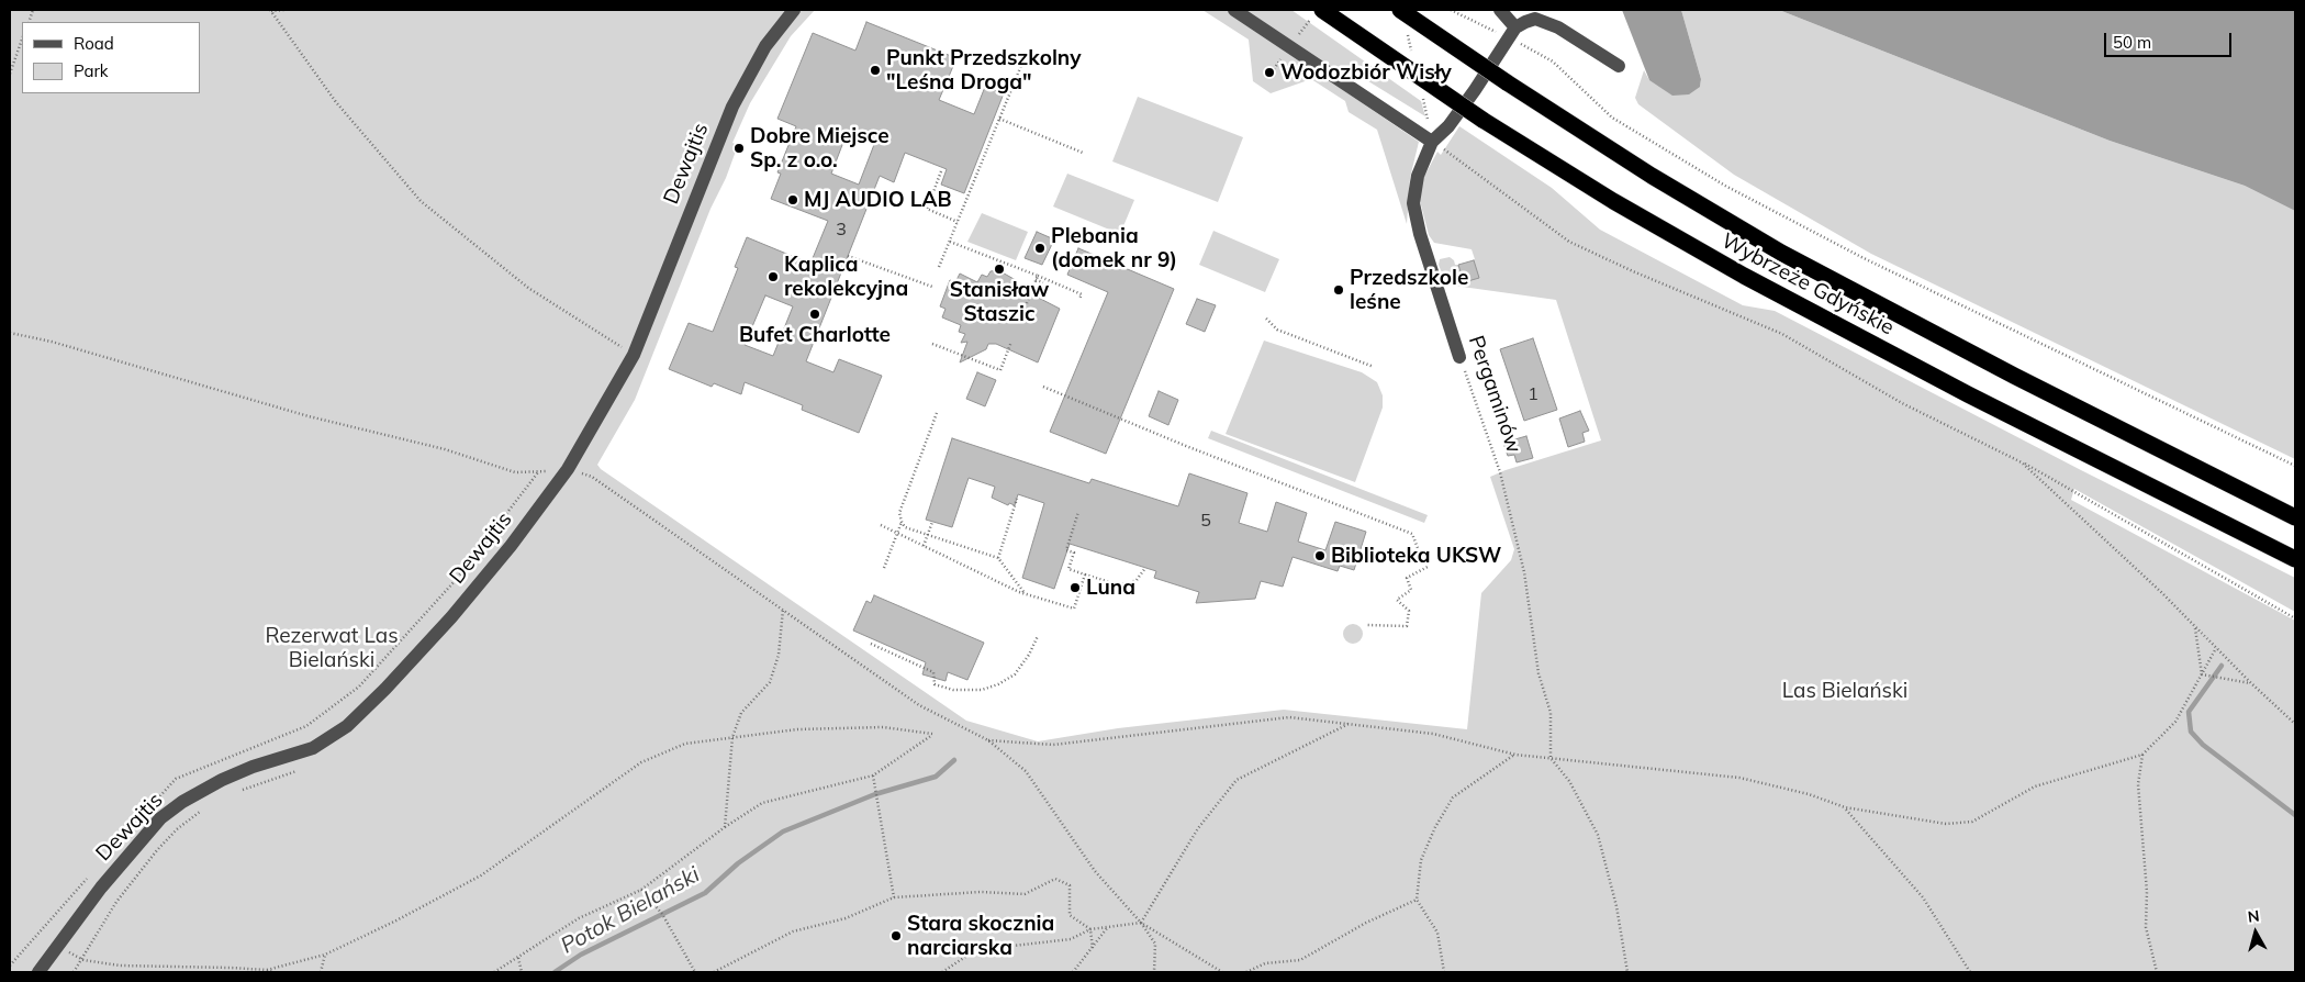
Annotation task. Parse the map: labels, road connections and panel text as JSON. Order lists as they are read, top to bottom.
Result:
{
  "streets": {
    "highway": ["Wybrzeże Gdyńskie"],
    "lane": ["Dewajtis", "Pergaminów"]
  },
  "water": ["Potok Bielański"],
  "parks": ["Rezerwat Las Bielański", "Las Bielański"],
  "places": [
    "Punkt Przedszkolny \"Leśna Droga\"",
    "Wodozbiór Wisły",
    "Dobre Miejsce Sp. z o.o.",
    "MJ AUDIO LAB",
    "Plebania (domek nr 9)",
    "Stanisław Staszic",
    "Kaplica rekolekcyjna",
    "Przedszkole leśne",
    "Bufet Charlotte",
    "Biblioteka UKSW",
    "Luna",
    "Stara skocznia narciarska"
  ],
  "house_numbers": ["3", "1", "5"],
  "legend": ["Road", "Park"],
  "scale_bar": "50 m",
  "north": "top"
}
